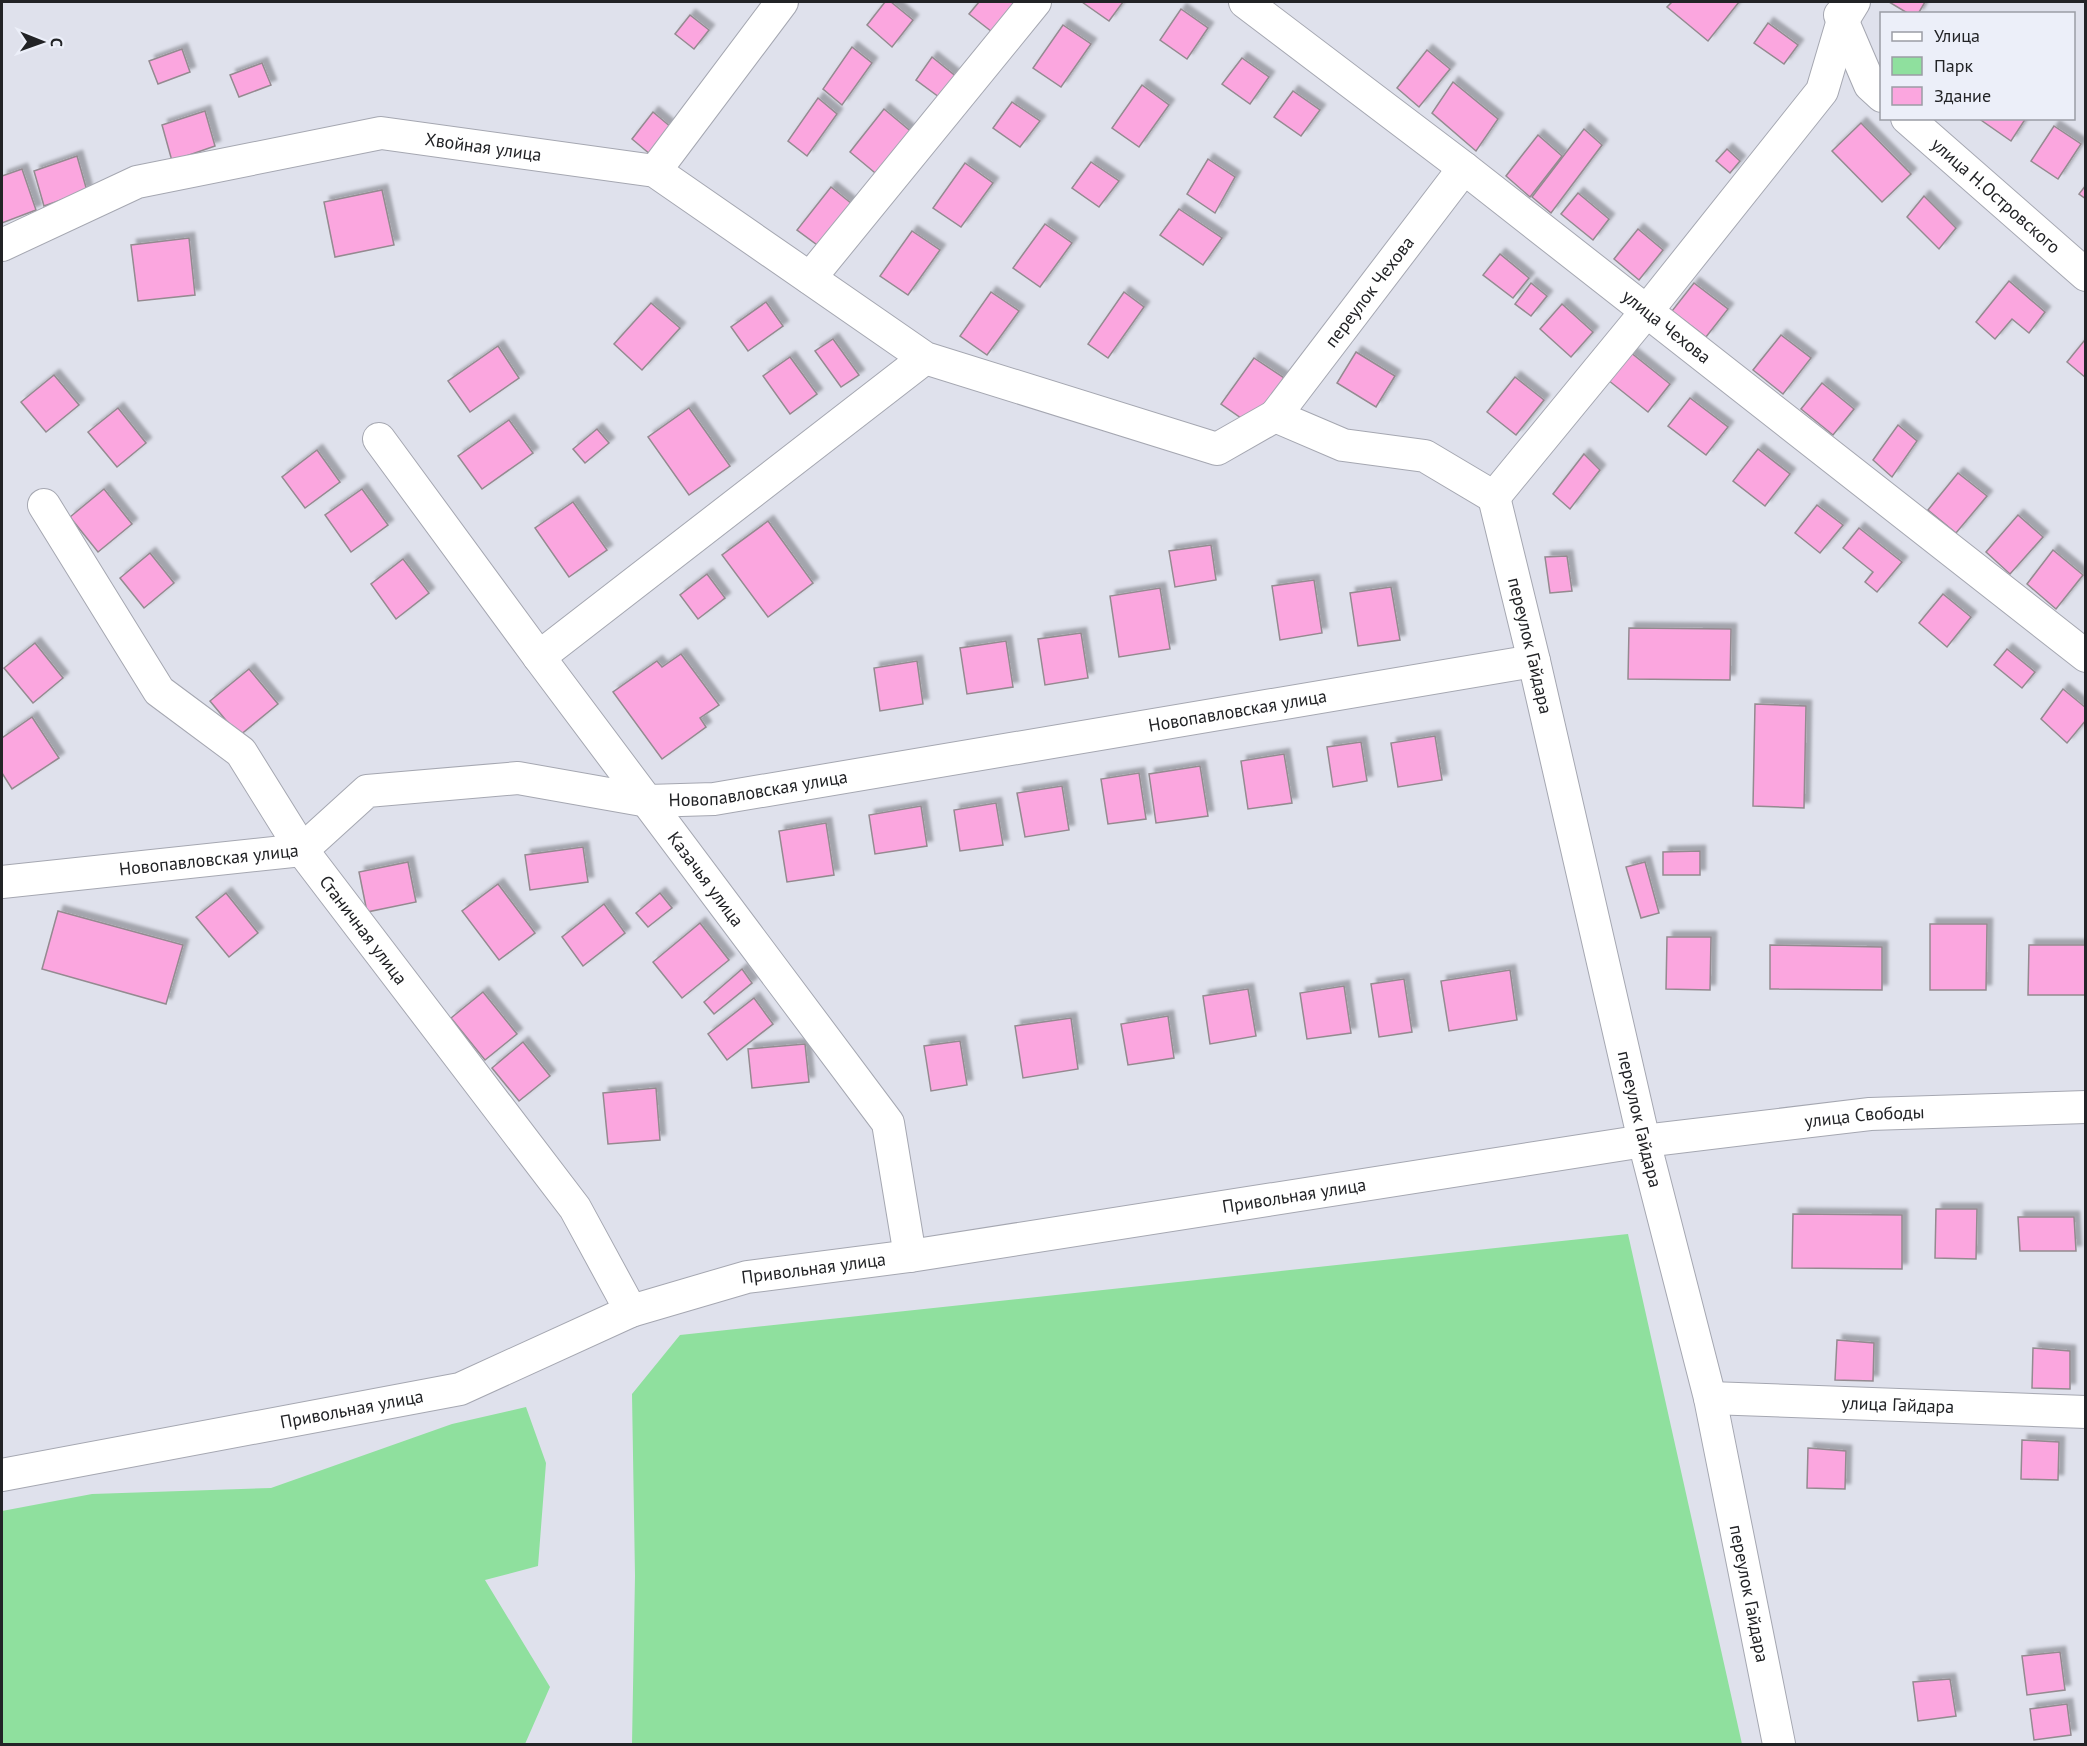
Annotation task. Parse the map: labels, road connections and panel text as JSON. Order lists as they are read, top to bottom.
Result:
{
  "streets": {
    "street": [
      "Хвойная улица",
      "улица Н.Островского",
      "переулок Чехова",
      "улица Чехова",
      "переулок Гайдара",
      "Новопавловская улица",
      "Казачья улица",
      "Станичная улица",
      "улица Свободы",
      "Привольная улица",
      "улица Гайдара"
    ]
  },
  "crossings": [
    ["Хвойная улица", "переулок Чехова"],
    ["переулок Чехова", "улица Чехова"],
    ["переулок Гайдара", "Новопавловская улица"],
    ["переулок Гайдара", "улица Свободы"],
    ["переулок Гайдара", "Привольная улица"],
    ["переулок Гайдара", "улица Гайдара"],
    ["Новопавловская улица", "Казачья улица"],
    ["Новопавловская улица", "Станичная улица"],
    ["Казачья улица", "Привольная улица"],
    ["Станичная улица", "Привольная улица"],
    ["улица Свободы", "Привольная улица"]
  ],
  "legend": ["Улица", "Парк", "Здание"],
  "north": "right"
}
